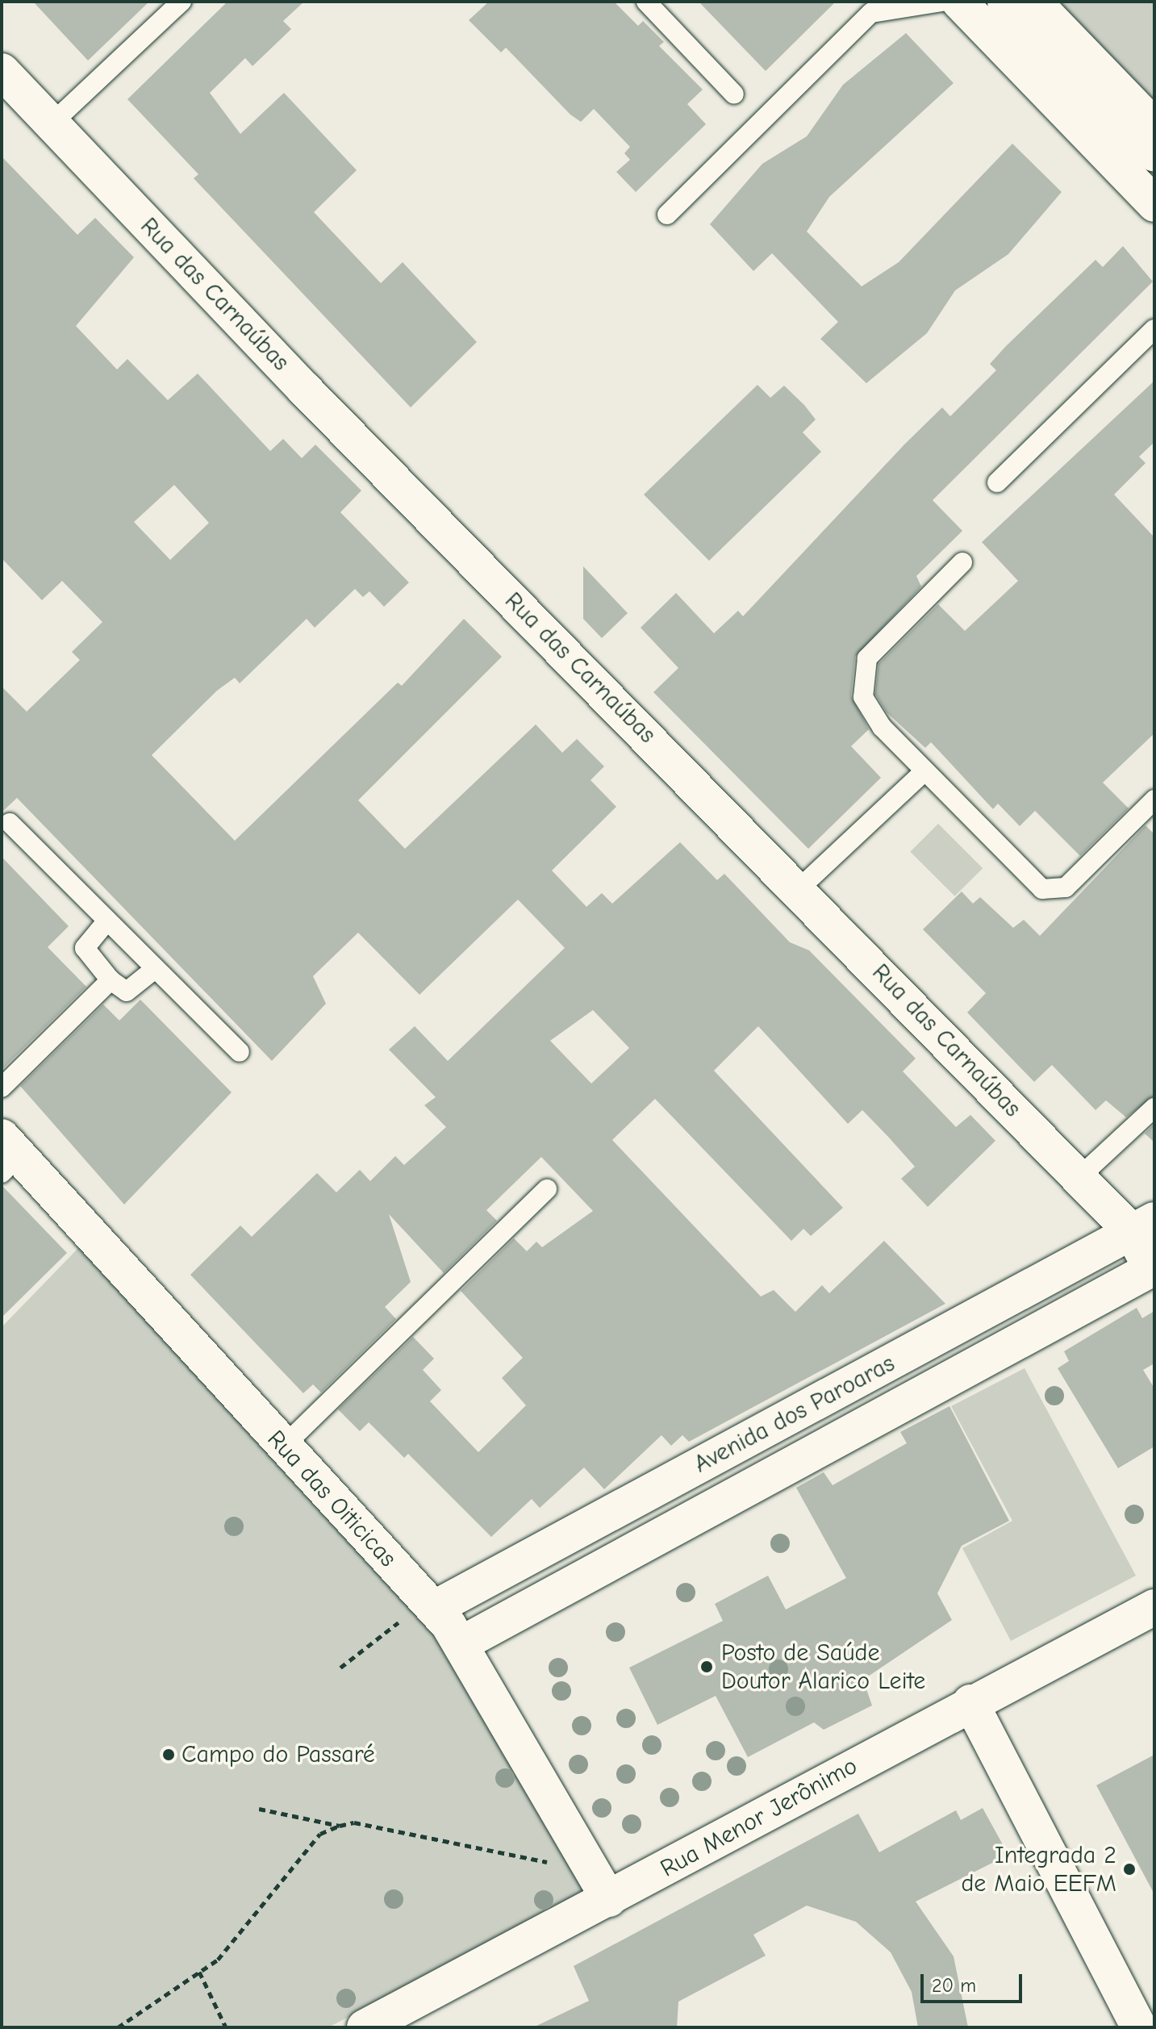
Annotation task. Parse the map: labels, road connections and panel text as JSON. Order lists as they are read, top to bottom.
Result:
{
  "streets": {
    "street": [
      "Rua das Carnaúbas",
      "Avenida dos Paroaras",
      "Rua das Oiticicas",
      "Rua Menor Jerônimo"
    ]
  },
  "crossings": [
    ["Rua das Carnaúbas", "Avenida dos Paroaras"],
    ["Avenida dos Paroaras", "Rua das Oiticicas"],
    ["Rua das Oiticicas", "Rua Menor Jerônimo"]
  ],
  "places": ["Posto de Saúde Doutor Alarico Leite", "Campo do Passaré", "Integrada 2 de Maio EEFM"],
  "scale_bar": "20 m"
}
